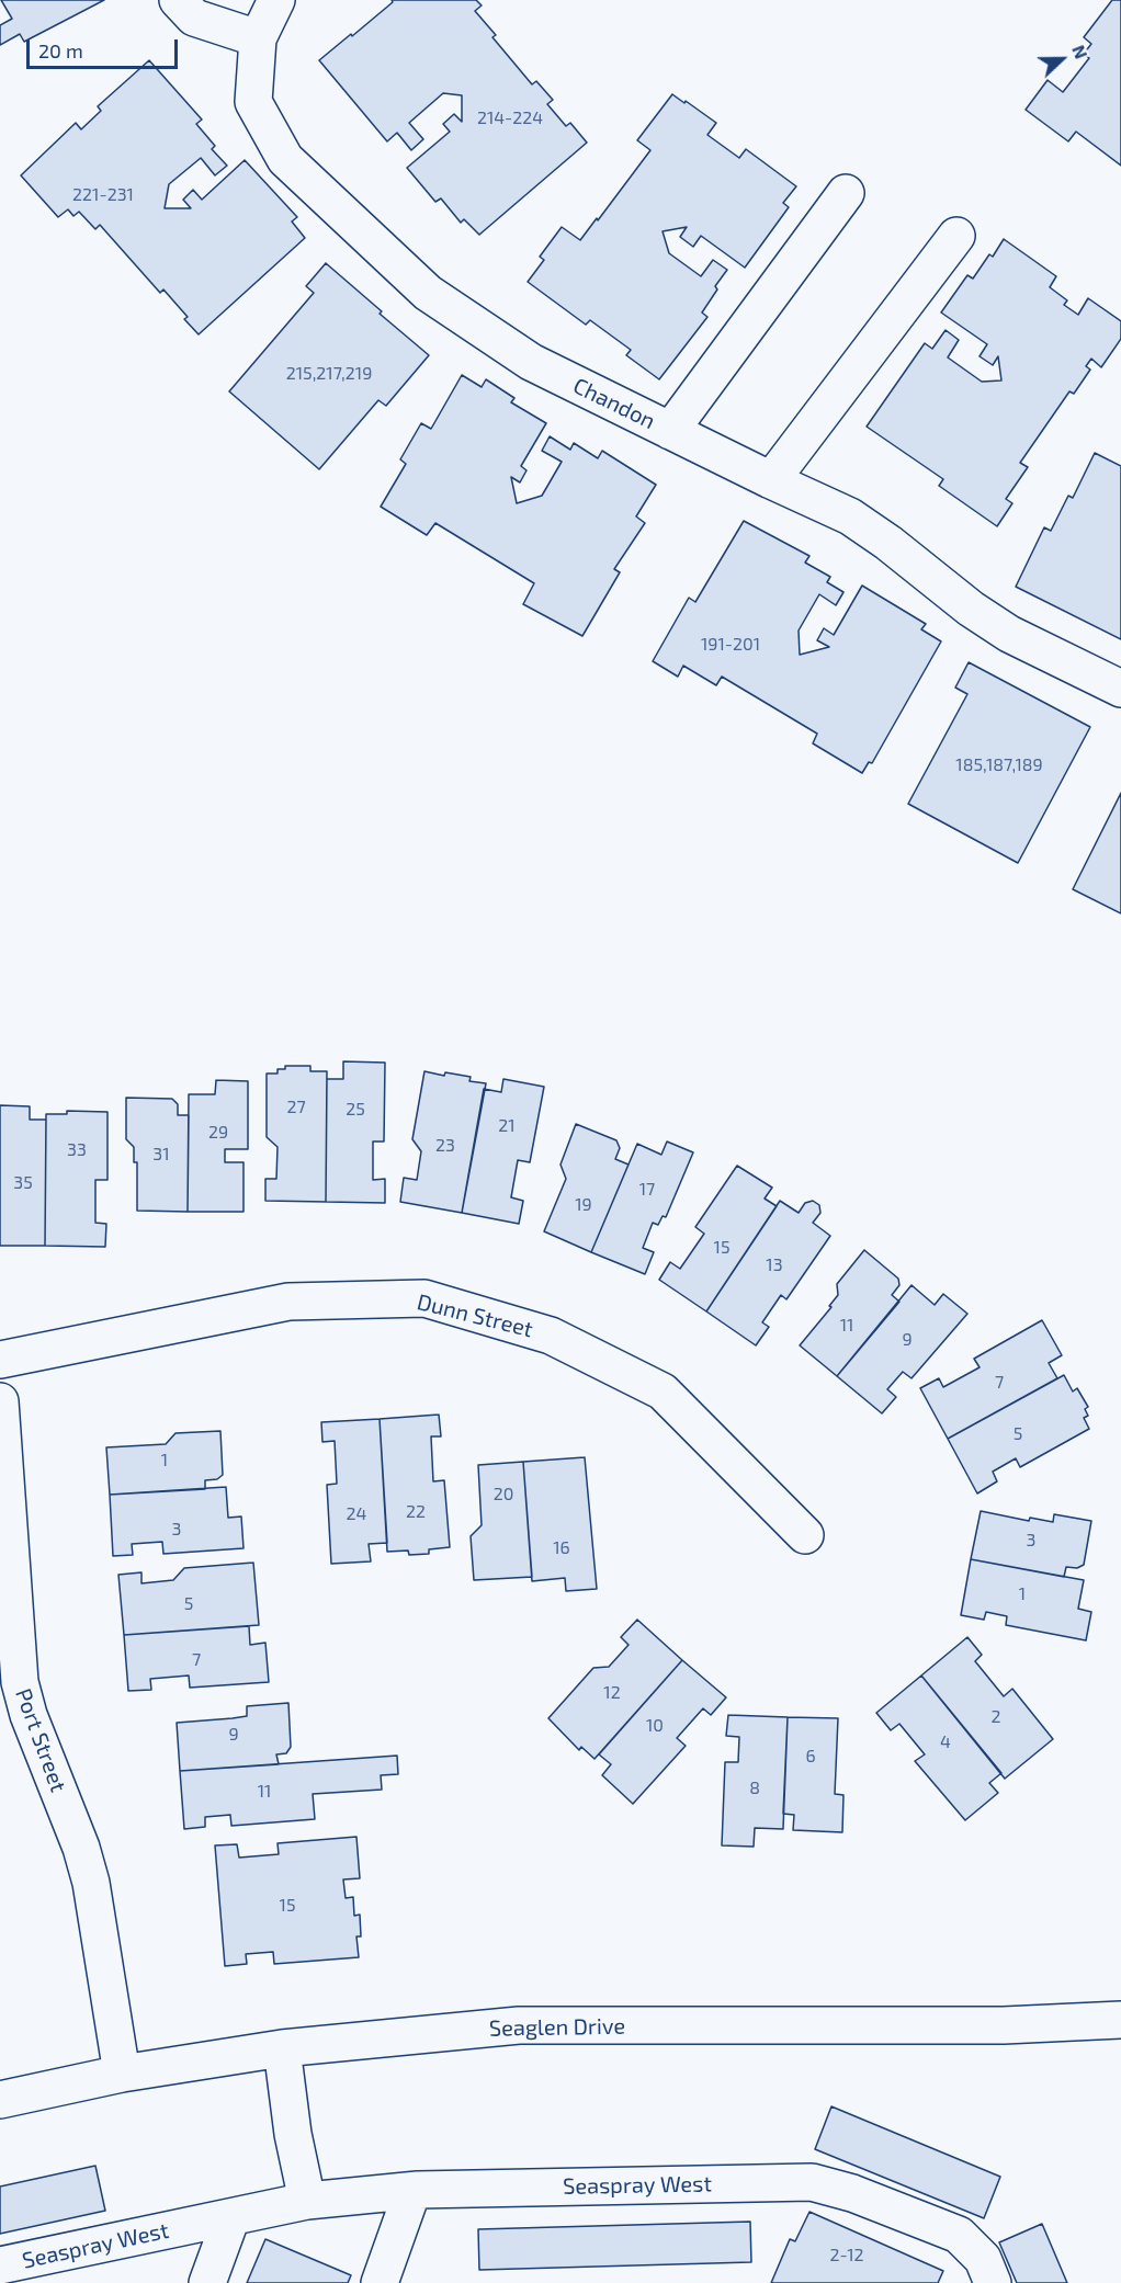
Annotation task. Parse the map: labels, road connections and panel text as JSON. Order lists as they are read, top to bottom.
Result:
{
  "streets": {
    "street": [
      "Chandon",
      "Dunn Street",
      "Port Street",
      "Seaglen Drive",
      "Seaspray West"
    ]
  },
  "crossings": [
    ["Port Street", "Seaglen Drive"]
  ],
  "house_numbers": [
    "214-224",
    "221-231",
    "215,217,219",
    "191-201",
    "185,187,189",
    "27",
    "25",
    "21",
    "29",
    "23",
    "33",
    "31",
    "35",
    "17",
    "19",
    "15",
    "13",
    "11",
    "9",
    "7",
    "5",
    "1",
    "20",
    "22",
    "24",
    "3",
    "3",
    "16",
    "1",
    "5",
    "7",
    "12",
    "2",
    "10",
    "9",
    "4",
    "6",
    "8",
    "11",
    "15",
    "2-12"
  ],
  "scale_bar": "20 m",
  "north": "right"
}
